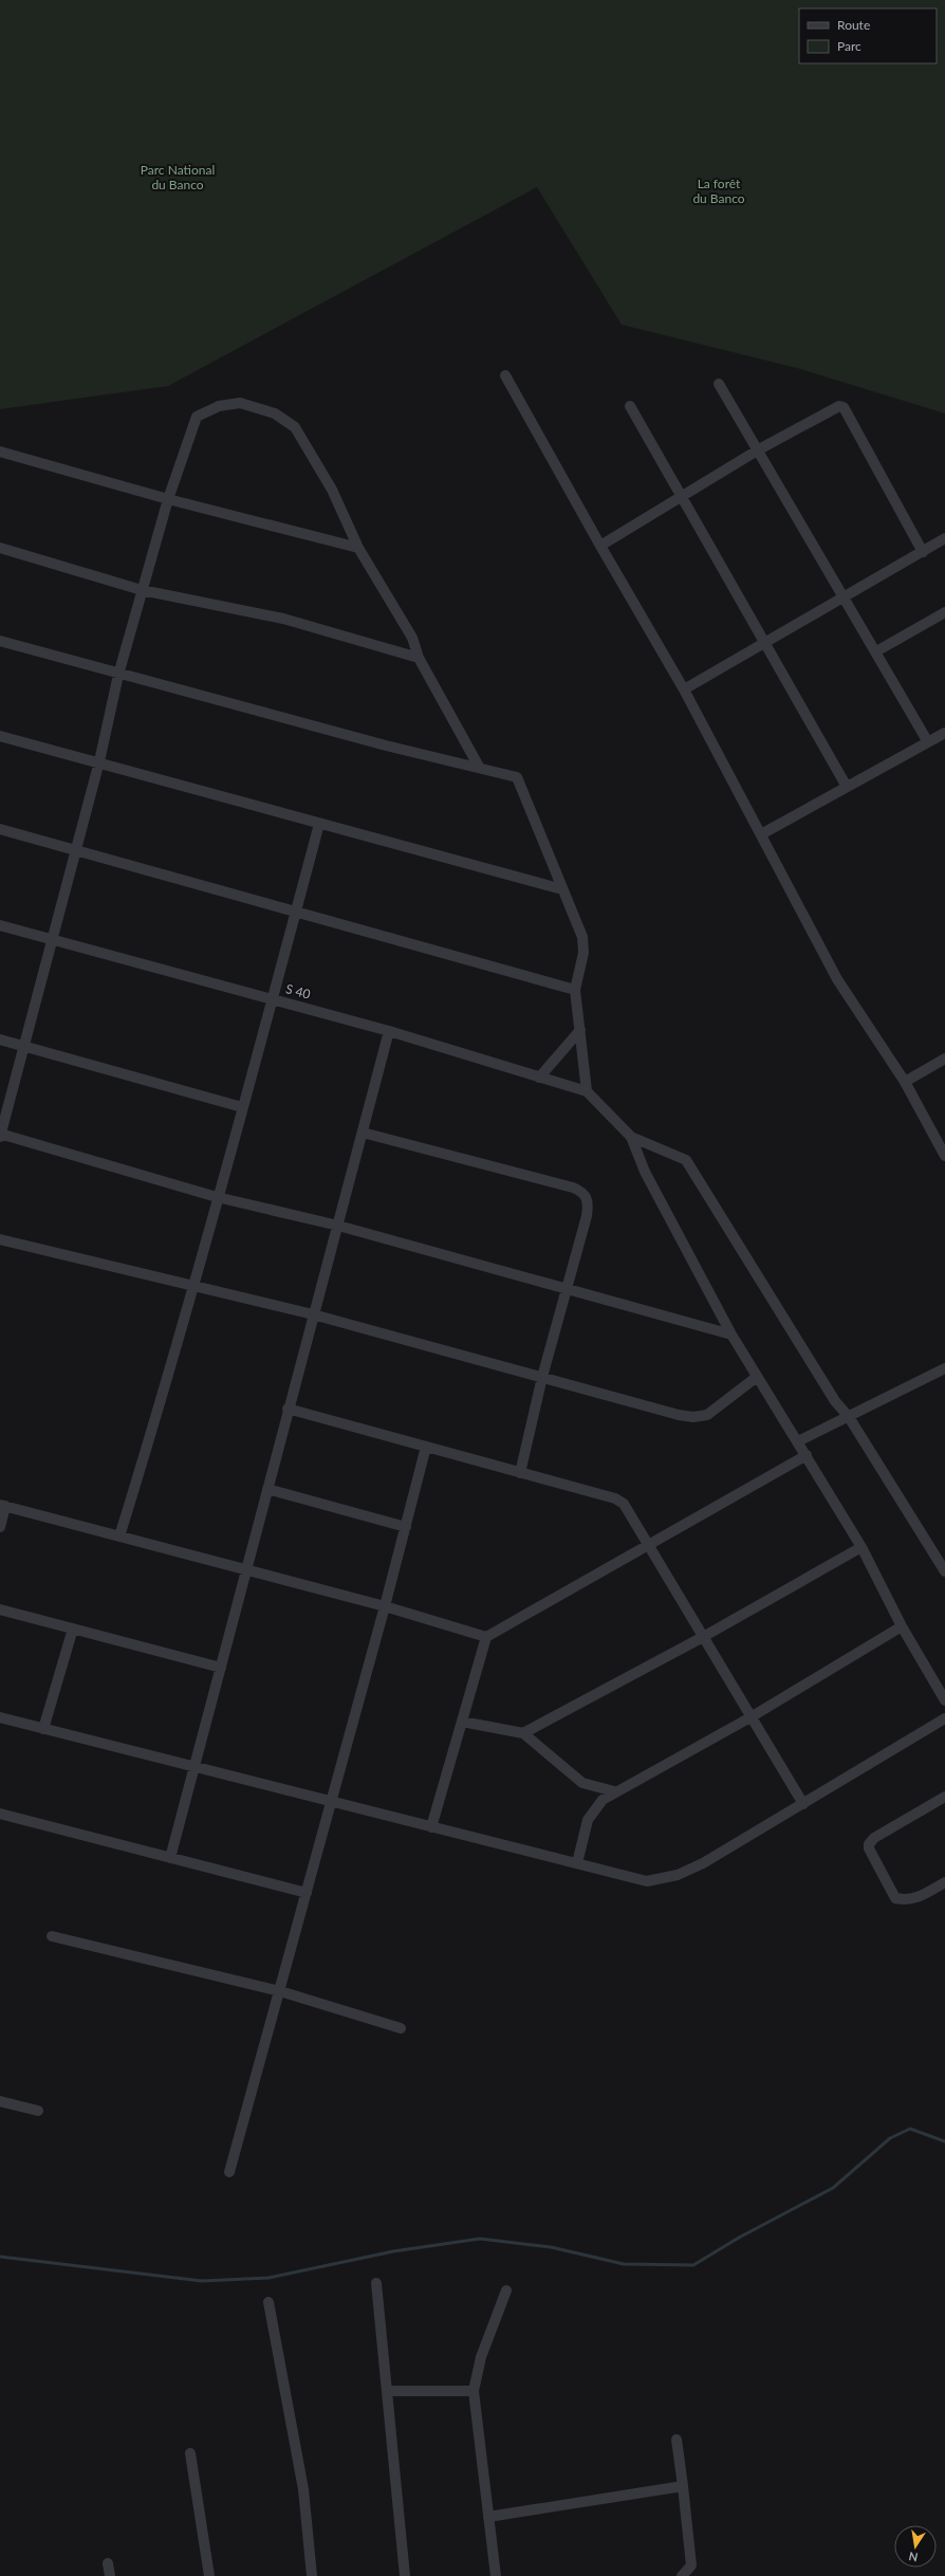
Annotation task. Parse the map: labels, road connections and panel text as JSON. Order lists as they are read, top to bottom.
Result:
{
  "streets": {
    "street": ["S 40"]
  },
  "parks": ["Parc National du Banco", "La forêt du Banco"],
  "legend": ["Route", "Parc"],
  "north": "bottom"
}
